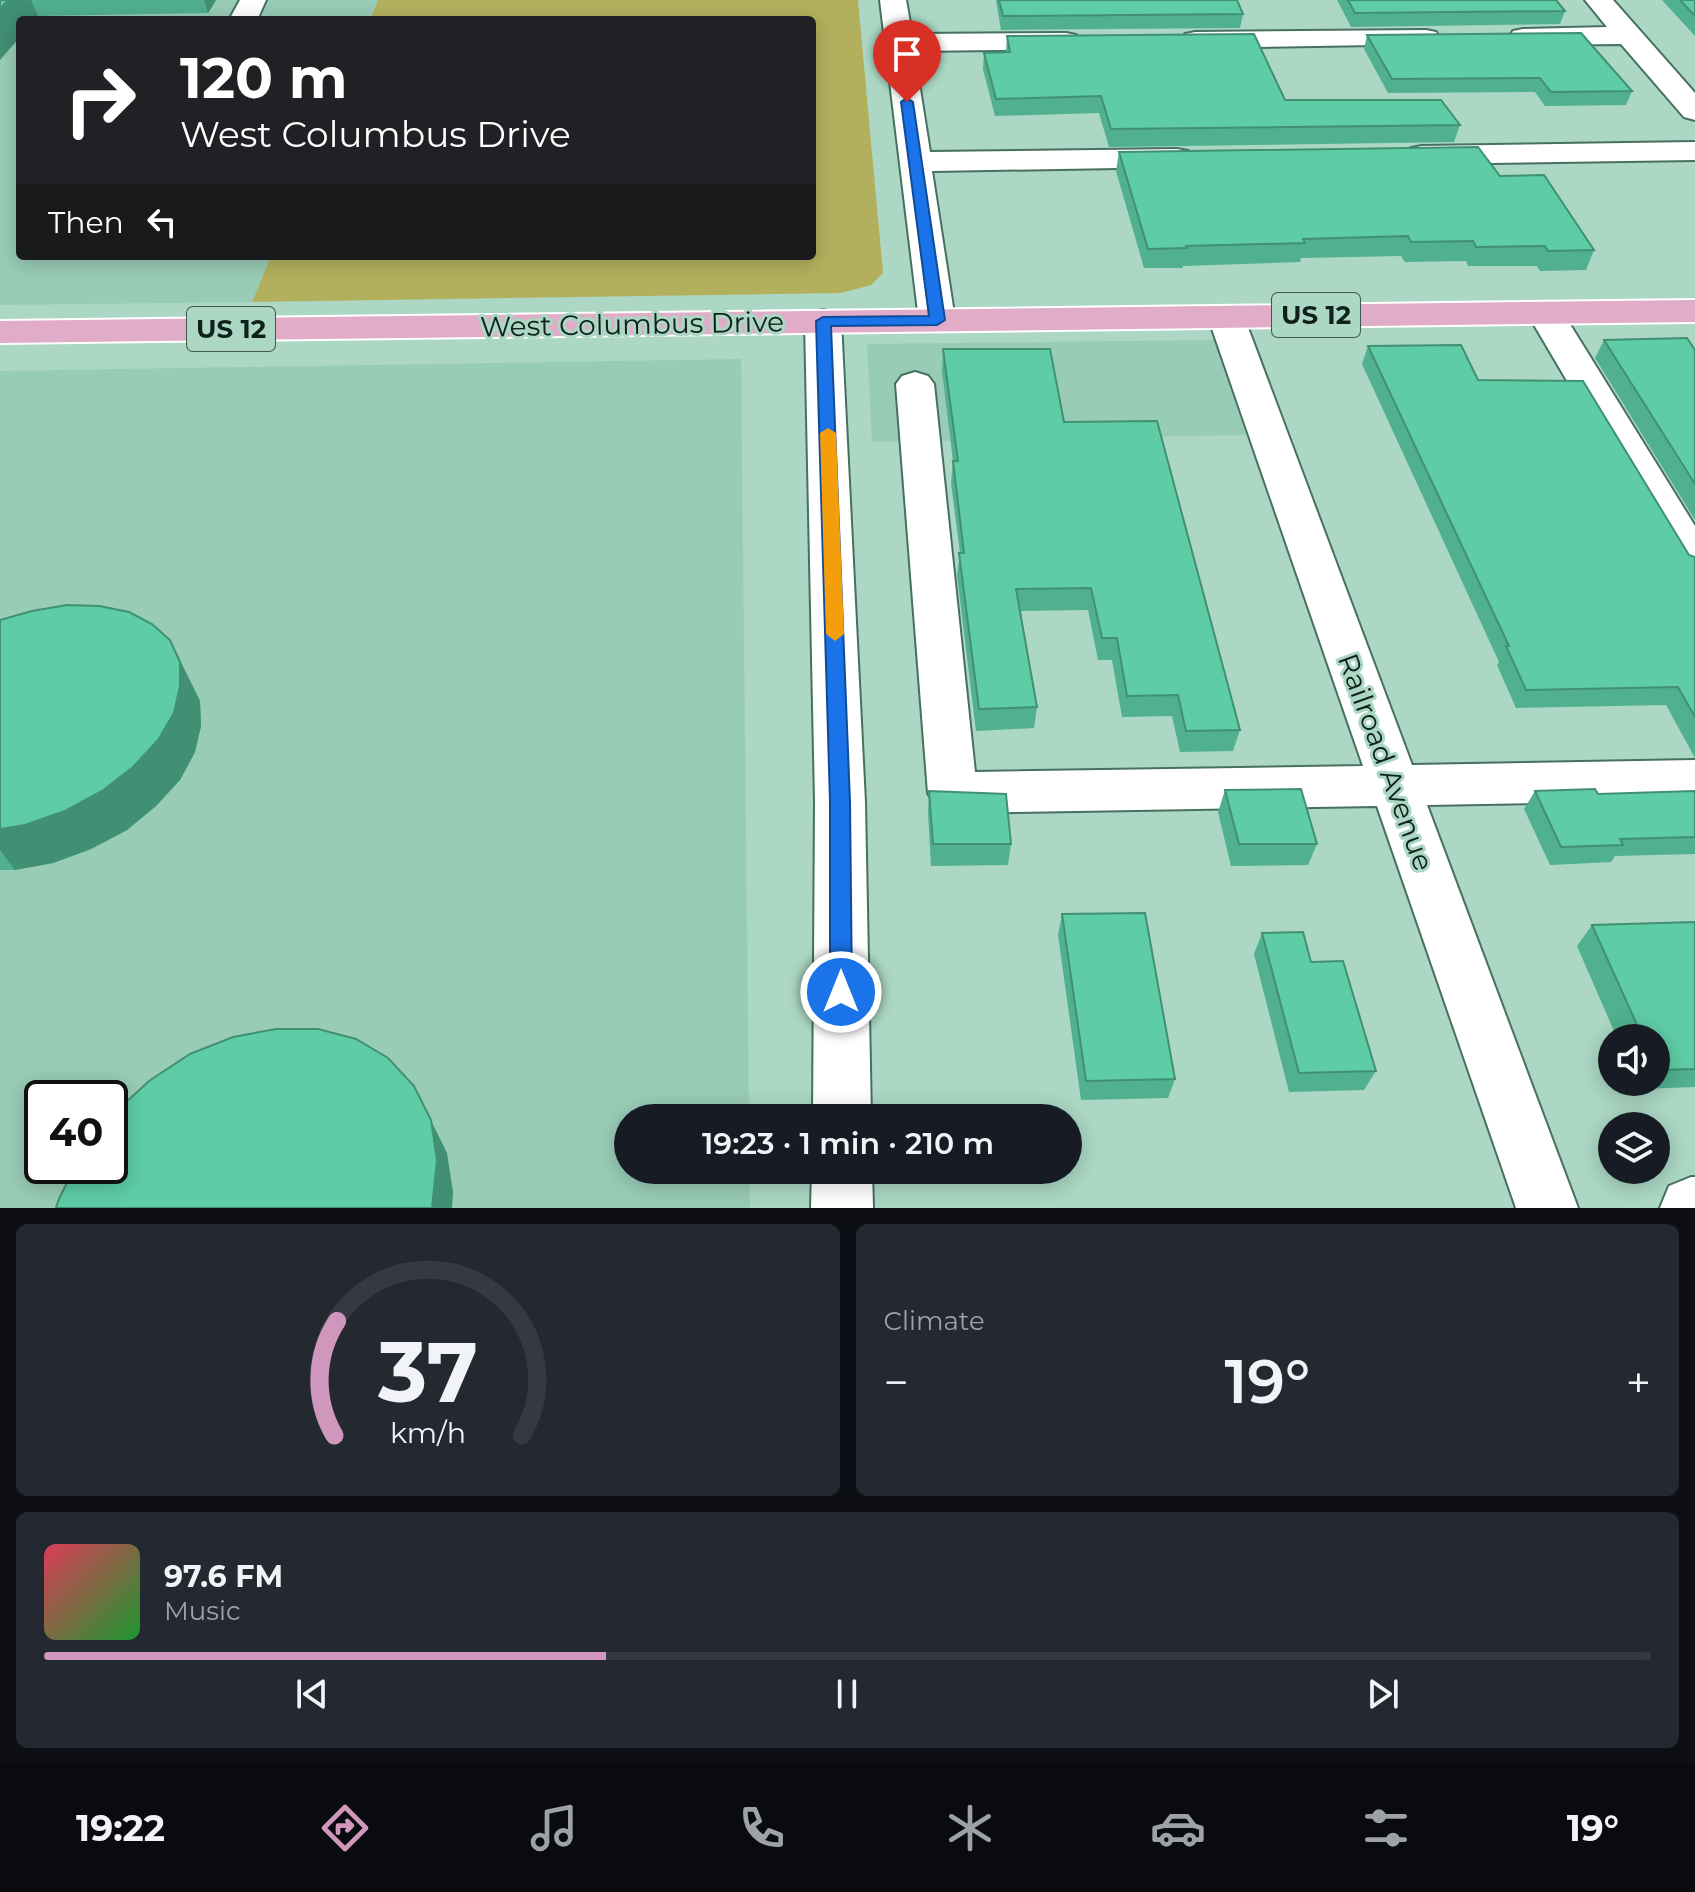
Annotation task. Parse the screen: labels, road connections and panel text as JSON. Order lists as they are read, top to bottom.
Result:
{
  "streets": {
    "main road": ["US 12", "West Columbus Drive"],
    "street": ["Railroad Avenue"]
  },
  "crossings": [
    ["West Columbus Drive", "Railroad Avenue"]
  ],
  "page": {
    "turn": ["120 m", "West Columbus Drive"],
    "then": "Then",
    "limit": "40",
    "trip": "19:23 · 1 min · 210 m",
    "tile": "Climate",
    "heat": ["−", "19°", "+"],
    "song": ["97.6 FM", "Music"],
    "tabs": ["19:22", "19°"],
    "gauge": ["37", "km/h"]
  }
}
